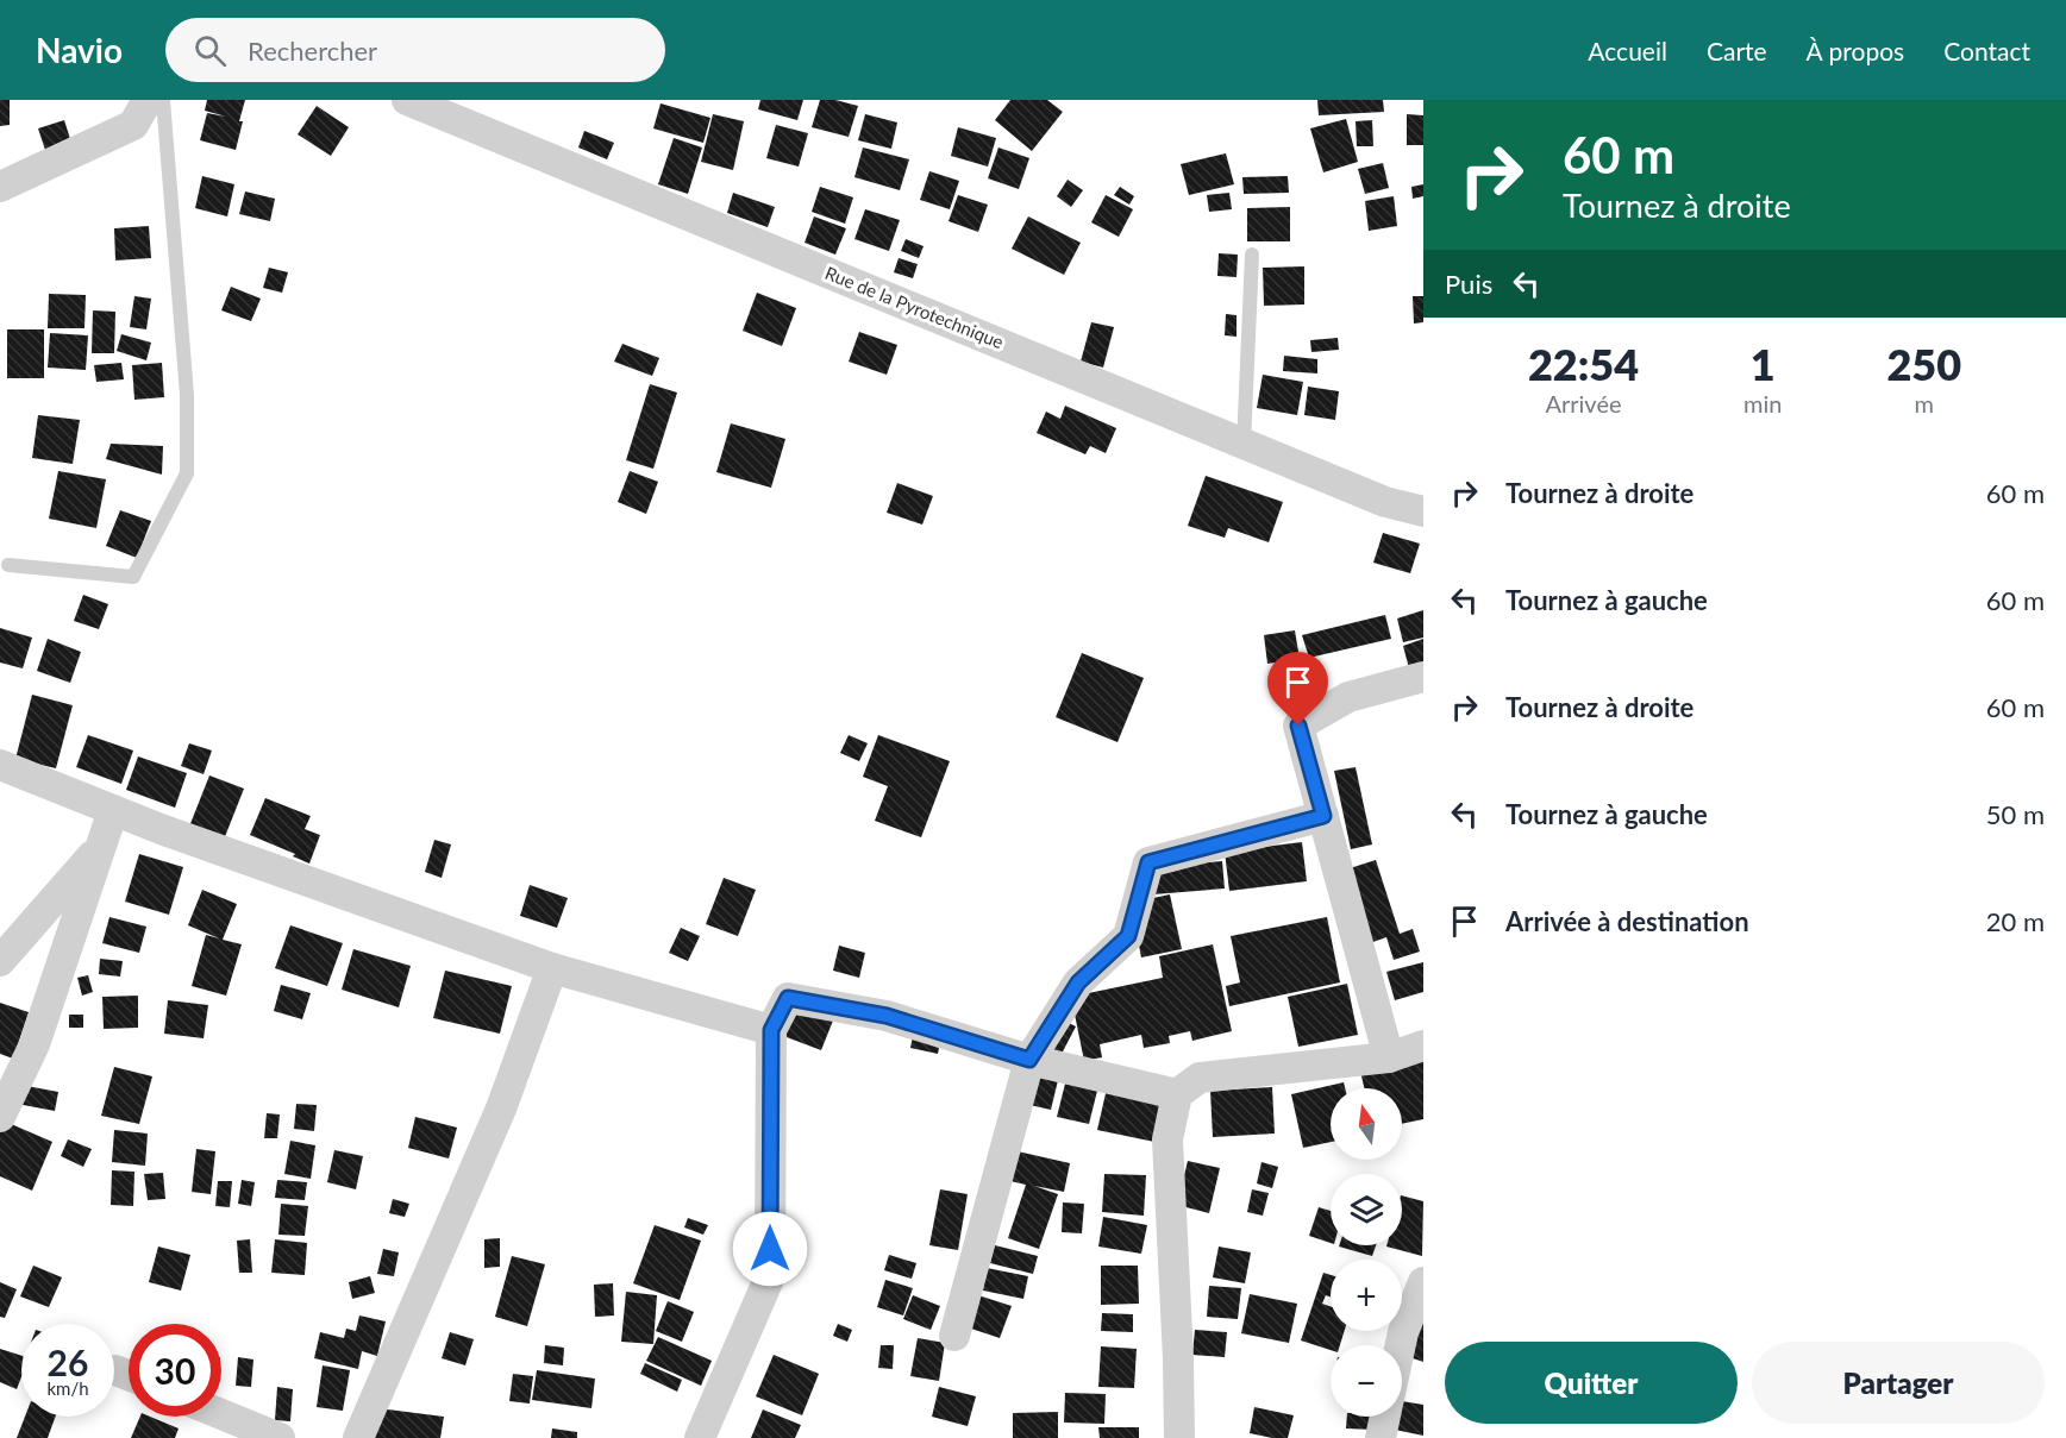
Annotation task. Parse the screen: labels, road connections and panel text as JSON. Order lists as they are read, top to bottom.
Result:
{
  "streets": {
    "street": ["Rue de la Pyrotechnique"]
  },
  "north": "top",
  "page": {
    "header": "Navio",
    "search": "Rechercher",
    "nav": [
      "Accueil",
      "Carte",
      "À propos",
      "Contact"
    ],
    "turn": ["60 m", "Tournez à droite"],
    "then": "Puis",
    "eta": [
      "22:54",
      "Arrivée",
      "1",
      "min",
      "250",
      "m"
    ],
    "list": [
      {
        "name": "Tournez à droite",
        "value": "60 m"
      },
      {
        "name": "Tournez à gauche",
        "value": "60 m"
      },
      {
        "name": "Tournez à droite",
        "value": "60 m"
      },
      {
        "name": "Tournez à gauche",
        "value": "50 m"
      },
      {
        "name": "Arrivée à destination",
        "value": "20 m"
      }
    ],
    "map_buttons": ["+", "−"],
    "speed": "26 km/h",
    "limit": "30",
    "buttons": ["Quitter", "Partager"]
  }
}
